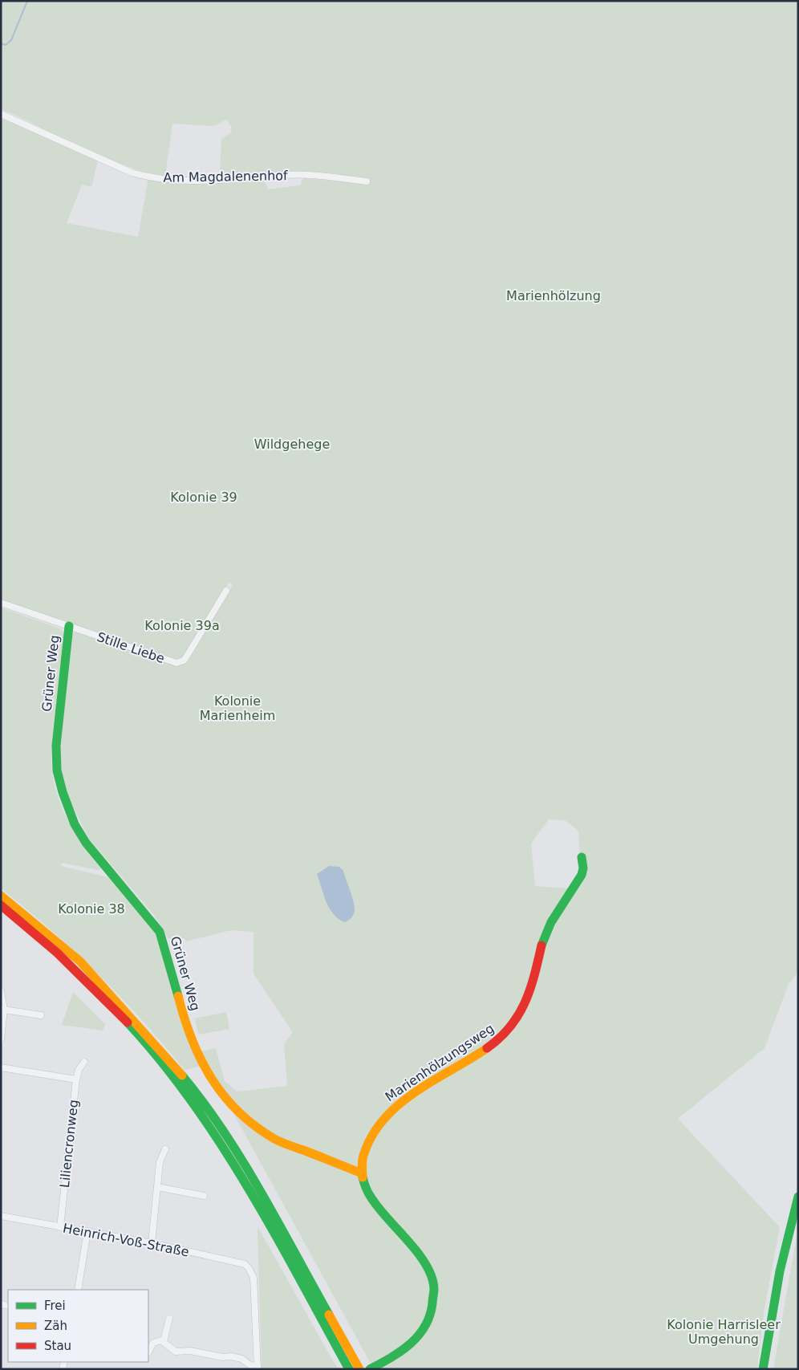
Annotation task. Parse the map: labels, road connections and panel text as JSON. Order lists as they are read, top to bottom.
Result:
{
  "streets": {
    "main road": ["Grüner Weg", "Marienhölzungsweg"],
    "street": [
      "Am Magdalenenhof",
      "Stille Liebe",
      "Liliencronweg",
      "Heinrich-Voß-Straße"
    ]
  },
  "crossings": [
    ["Stille Liebe", "Grüner Weg"],
    ["Grüner Weg", "Marienhölzungsweg"],
    ["Liliencronweg", "Heinrich-Voß-Straße"]
  ],
  "parks": [
    "Marienhölzung",
    "Wildgehege",
    "Kolonie 39",
    "Kolonie 39a",
    "Kolonie Marienheim",
    "Kolonie 38",
    "Kolonie Harrisleer Umgehung"
  ],
  "legend": ["Frei", "Zäh", "Stau"]
}
